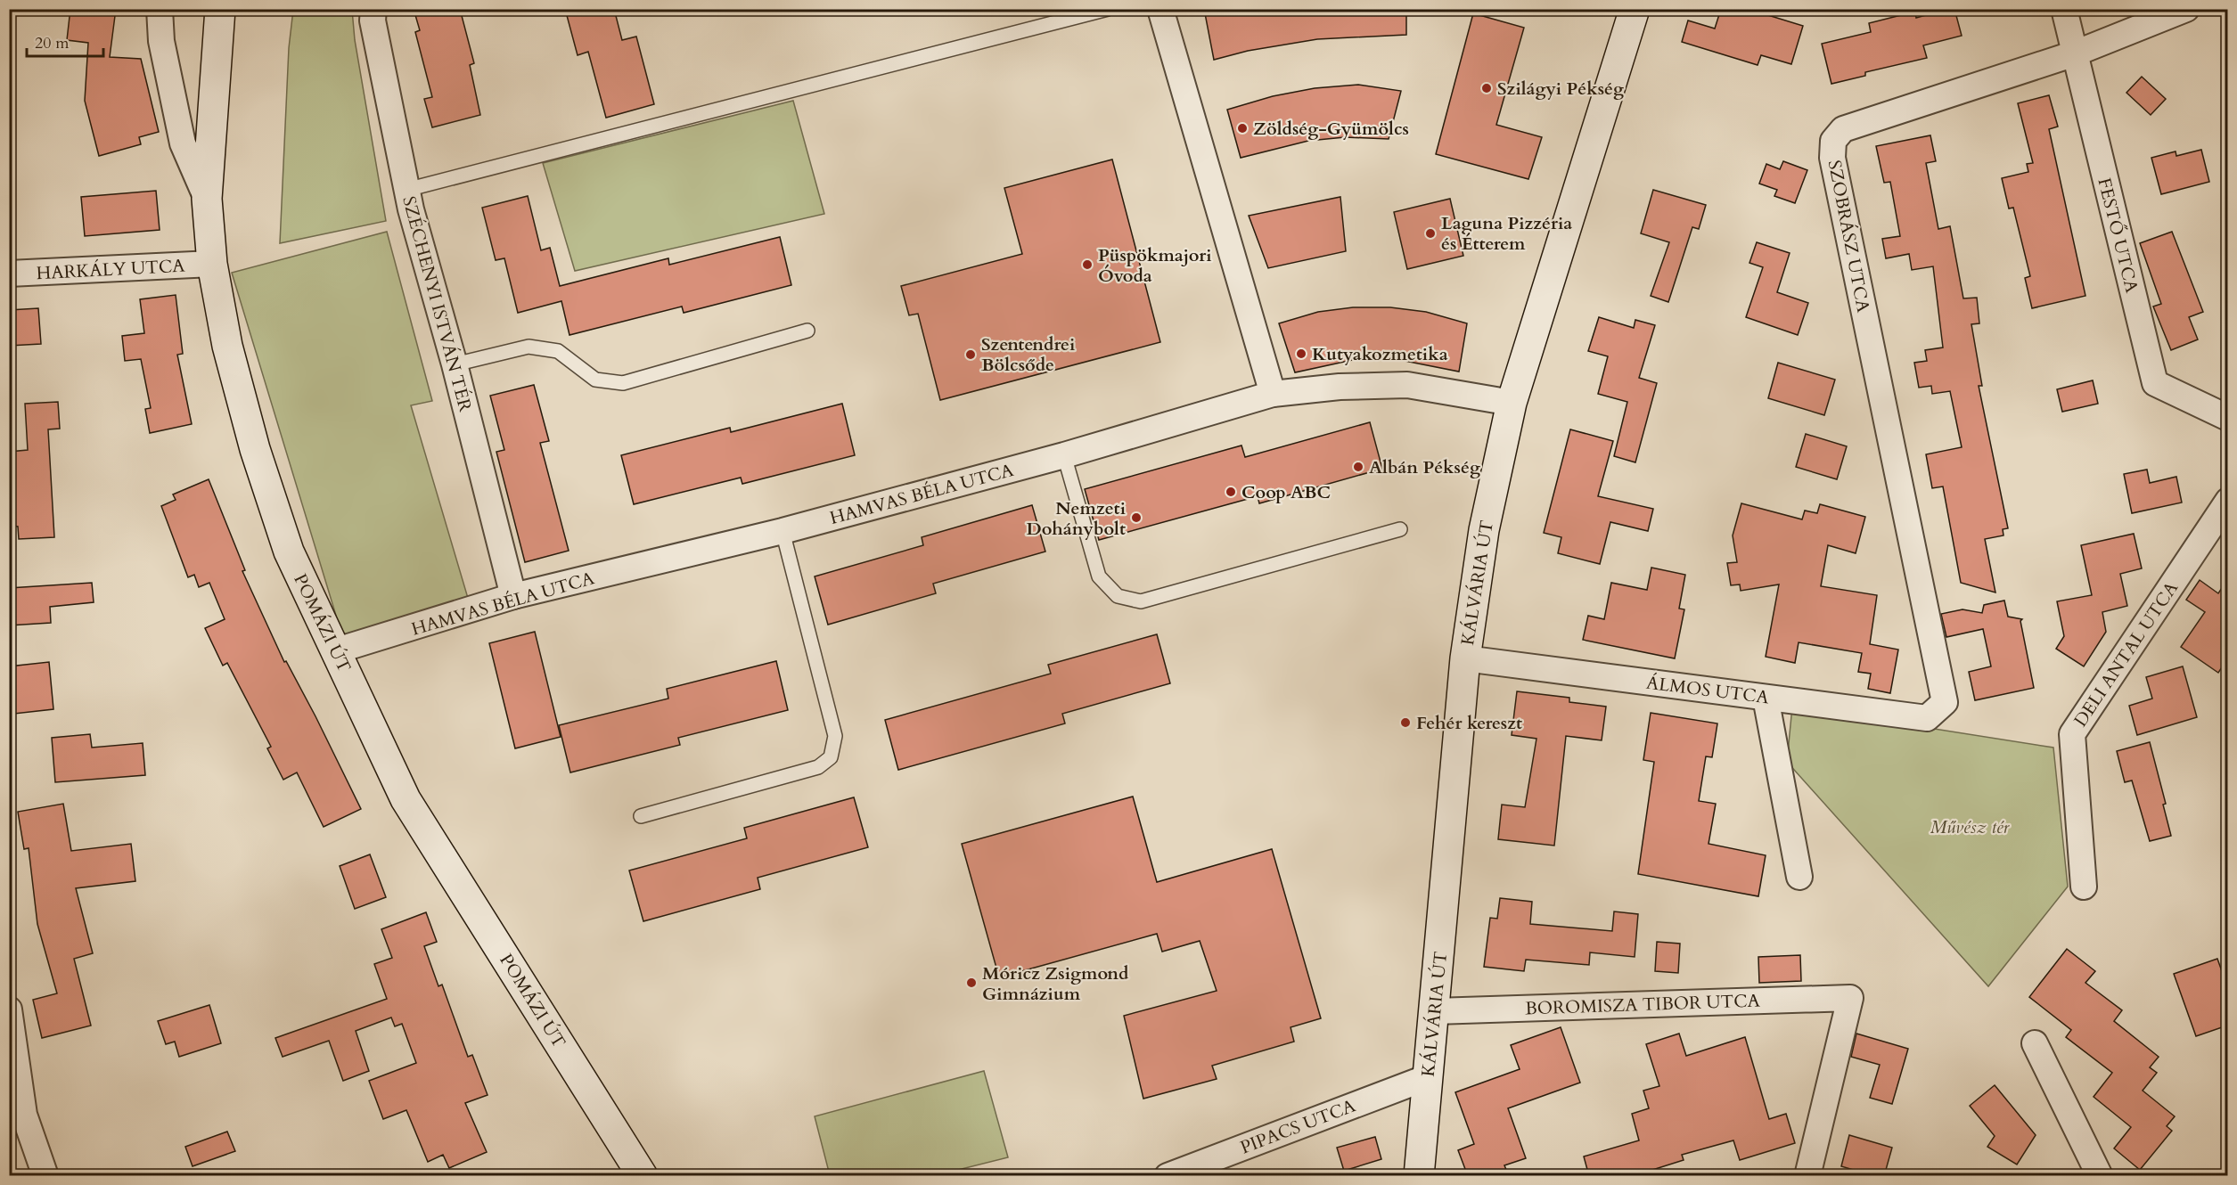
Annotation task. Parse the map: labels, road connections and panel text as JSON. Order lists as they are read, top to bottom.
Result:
{
  "streets": {
    "street": [
      "FESTŐ UTCA",
      "SZOBRÁSZ UTCA",
      "HARKÁLY UTCA",
      "SZÉCHENYI ISTVÁN TÉR",
      "HAMVAS BÉLA UTCA",
      "KÁLVÁRIA ÚT",
      "POMÁZI ÚT",
      "DELI ANTAL UTCA",
      "ÁLMOS UTCA",
      "BOROMISZA TIBOR UTCA",
      "PIPACS UTCA"
    ]
  },
  "crossings": [
    ["FESTŐ UTCA", "SZOBRÁSZ UTCA"],
    ["SZOBRÁSZ UTCA", "ÁLMOS UTCA"],
    ["HARKÁLY UTCA", "POMÁZI ÚT"],
    ["SZÉCHENYI ISTVÁN TÉR", "HAMVAS BÉLA UTCA"],
    ["HAMVAS BÉLA UTCA", "KÁLVÁRIA ÚT"],
    ["HAMVAS BÉLA UTCA", "POMÁZI ÚT"],
    ["KÁLVÁRIA ÚT", "ÁLMOS UTCA"],
    ["KÁLVÁRIA ÚT", "BOROMISZA TIBOR UTCA"],
    ["KÁLVÁRIA ÚT", "PIPACS UTCA"]
  ],
  "parks": ["Művész tér"],
  "places": [
    "Szilágyi Pékség",
    "Zöldség-Gyümölcs",
    "Laguna Pizzéria és Étterem",
    "Püspökmajori Óvoda",
    "Kutyakozmetika",
    "Szentendrei Bölcsőde",
    "Albán Pékség",
    "Coop ABC",
    "Nemzeti Dohánybolt",
    "Fehér kereszt",
    "Móricz Zsigmond Gimnázium"
  ],
  "scale_bar": "20 m"
}
